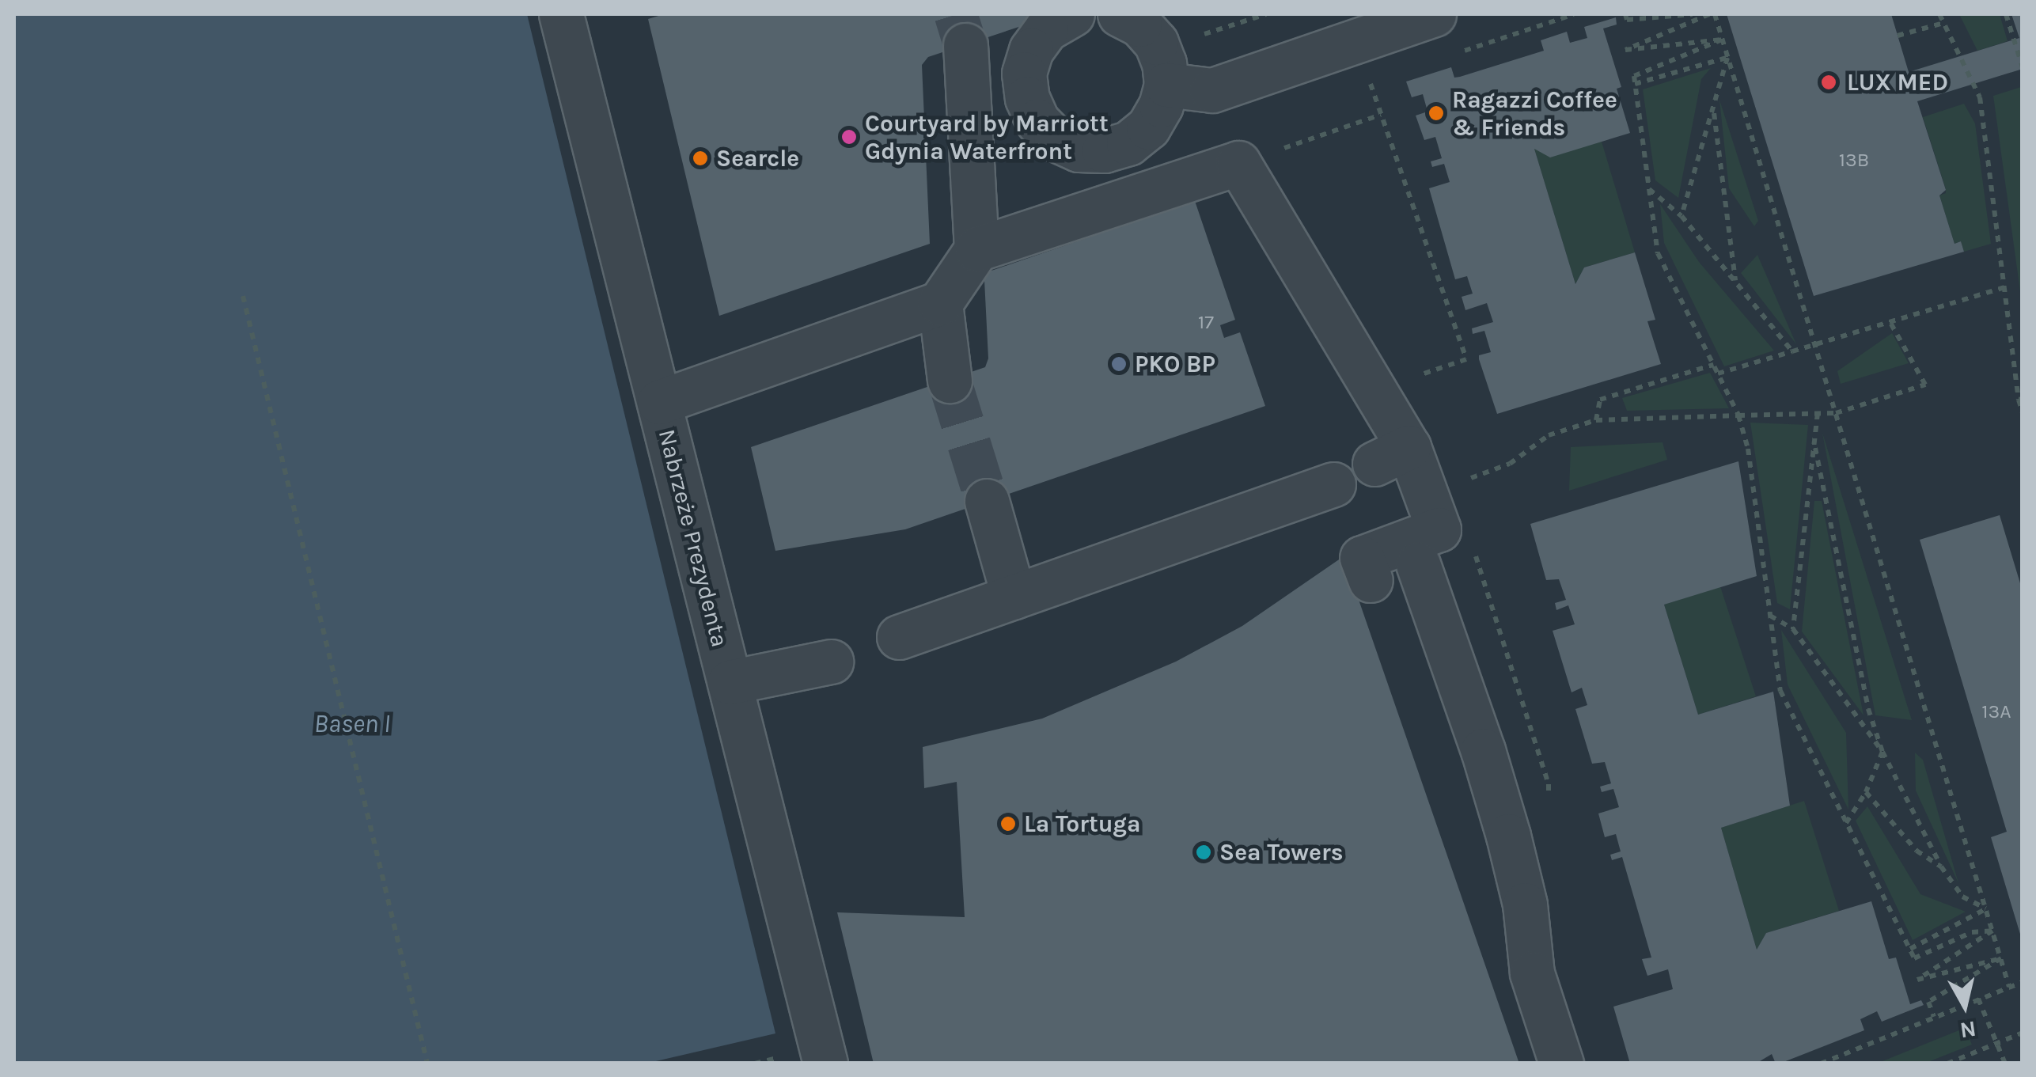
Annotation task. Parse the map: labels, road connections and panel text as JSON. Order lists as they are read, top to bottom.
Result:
{
  "streets": {
    "street": ["Nabrzeże Prezydenta"]
  },
  "water": ["Basen I"],
  "places": [
    "LUX MED",
    "Ragazzi Coffee & Friends",
    "Courtyard by Marriott Gdynia Waterfront",
    "Searcle",
    "PKO BP",
    "La Tortuga",
    "Sea Towers"
  ],
  "house_numbers": ["13B", "17", "13A"],
  "north": "bottom"
}
